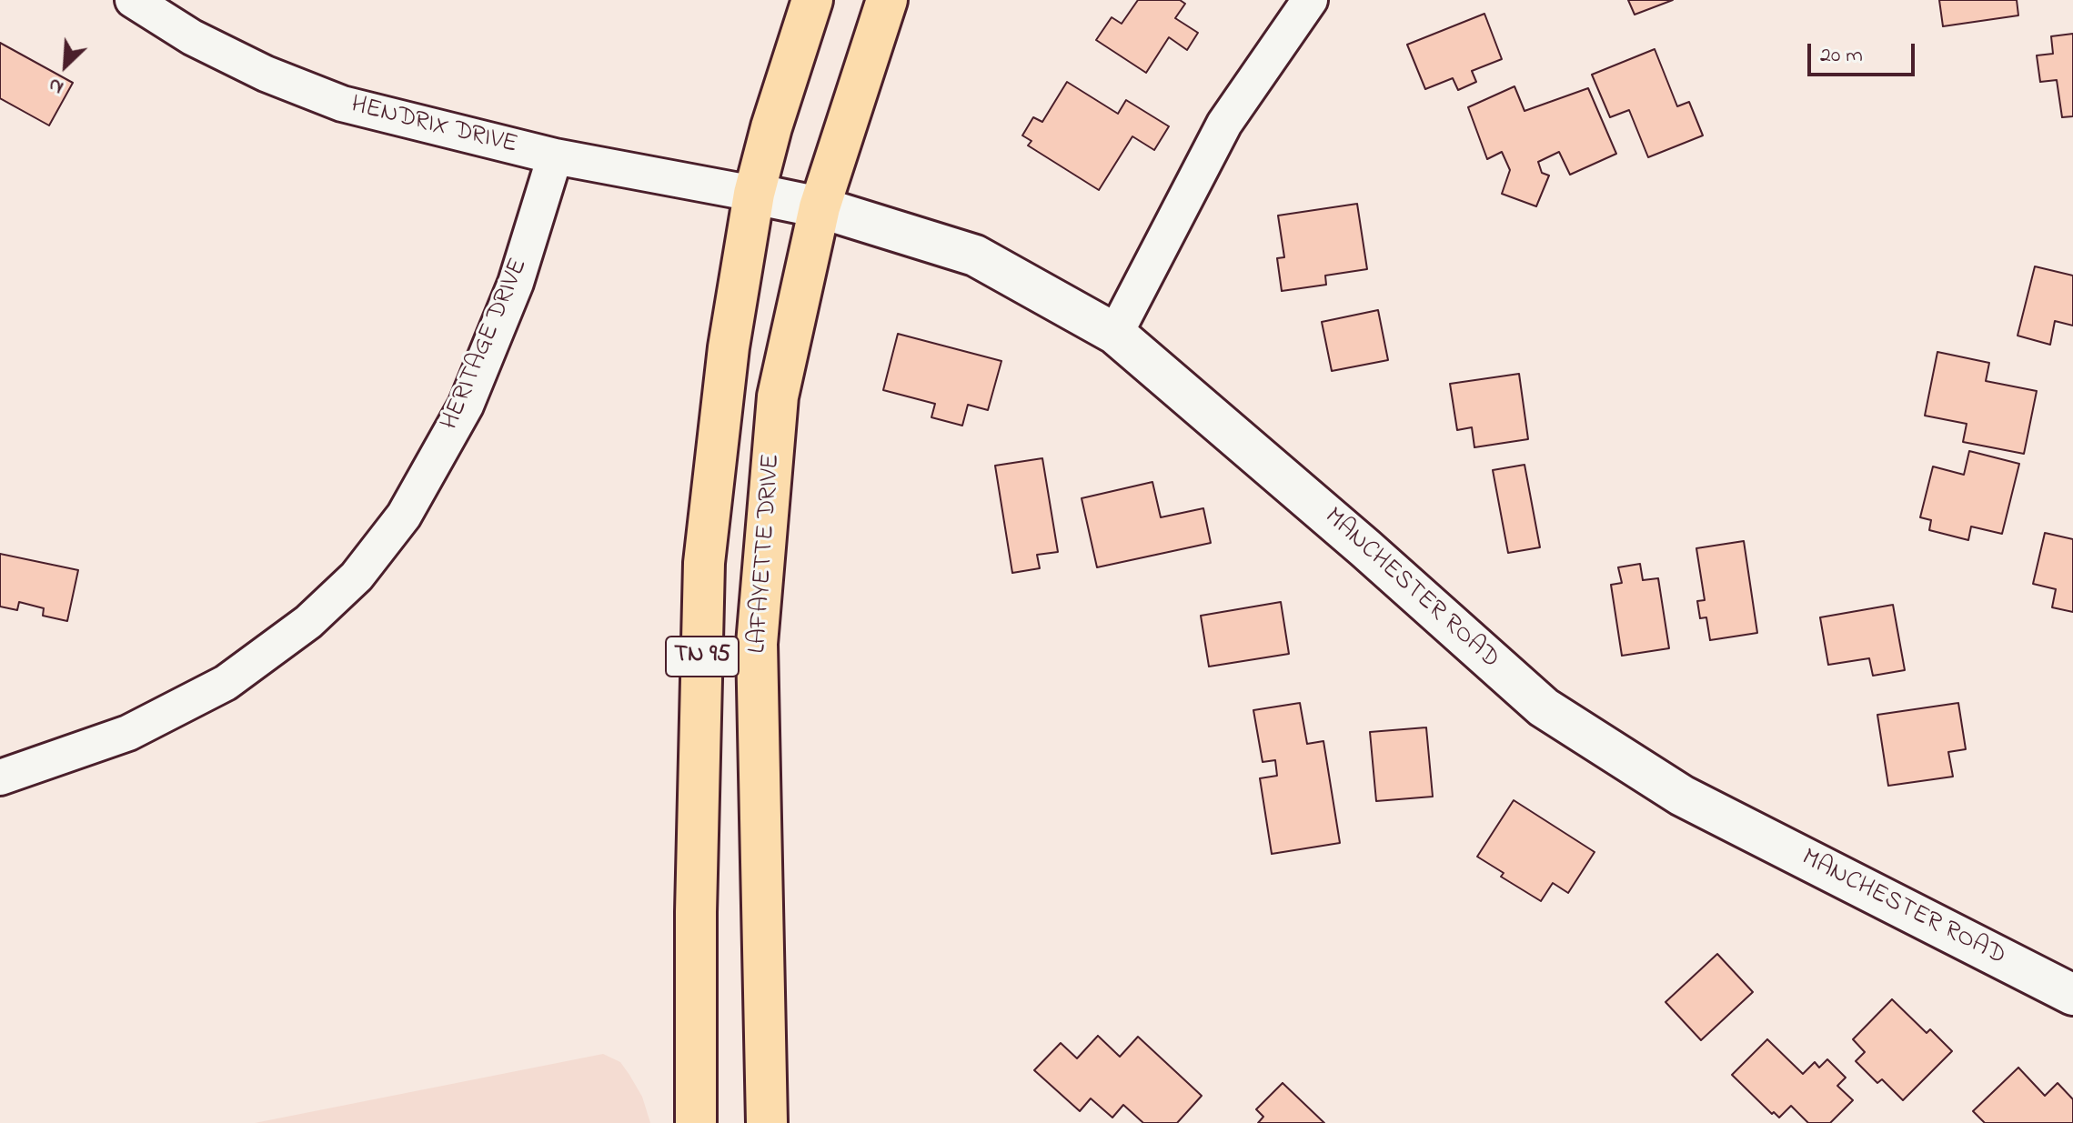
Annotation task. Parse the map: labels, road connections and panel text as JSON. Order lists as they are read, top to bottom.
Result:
{
  "streets": {
    "main road": ["LAFAYETTE DRIVE", "TN 95"],
    "street": ["HENDRIX DRIVE", "HERITAGE DRIVE", "MANCHESTER ROAD"]
  },
  "crossings": [
    ["HENDRIX DRIVE", "HERITAGE DRIVE"],
    ["HENDRIX DRIVE", "MANCHESTER ROAD"],
    ["HENDRIX DRIVE", "TN 95"],
    ["LAFAYETTE DRIVE", "MANCHESTER ROAD"],
    ["MANCHESTER ROAD", "TN 95"]
  ],
  "scale_bar": "20 m",
  "north": "bottom left"
}
